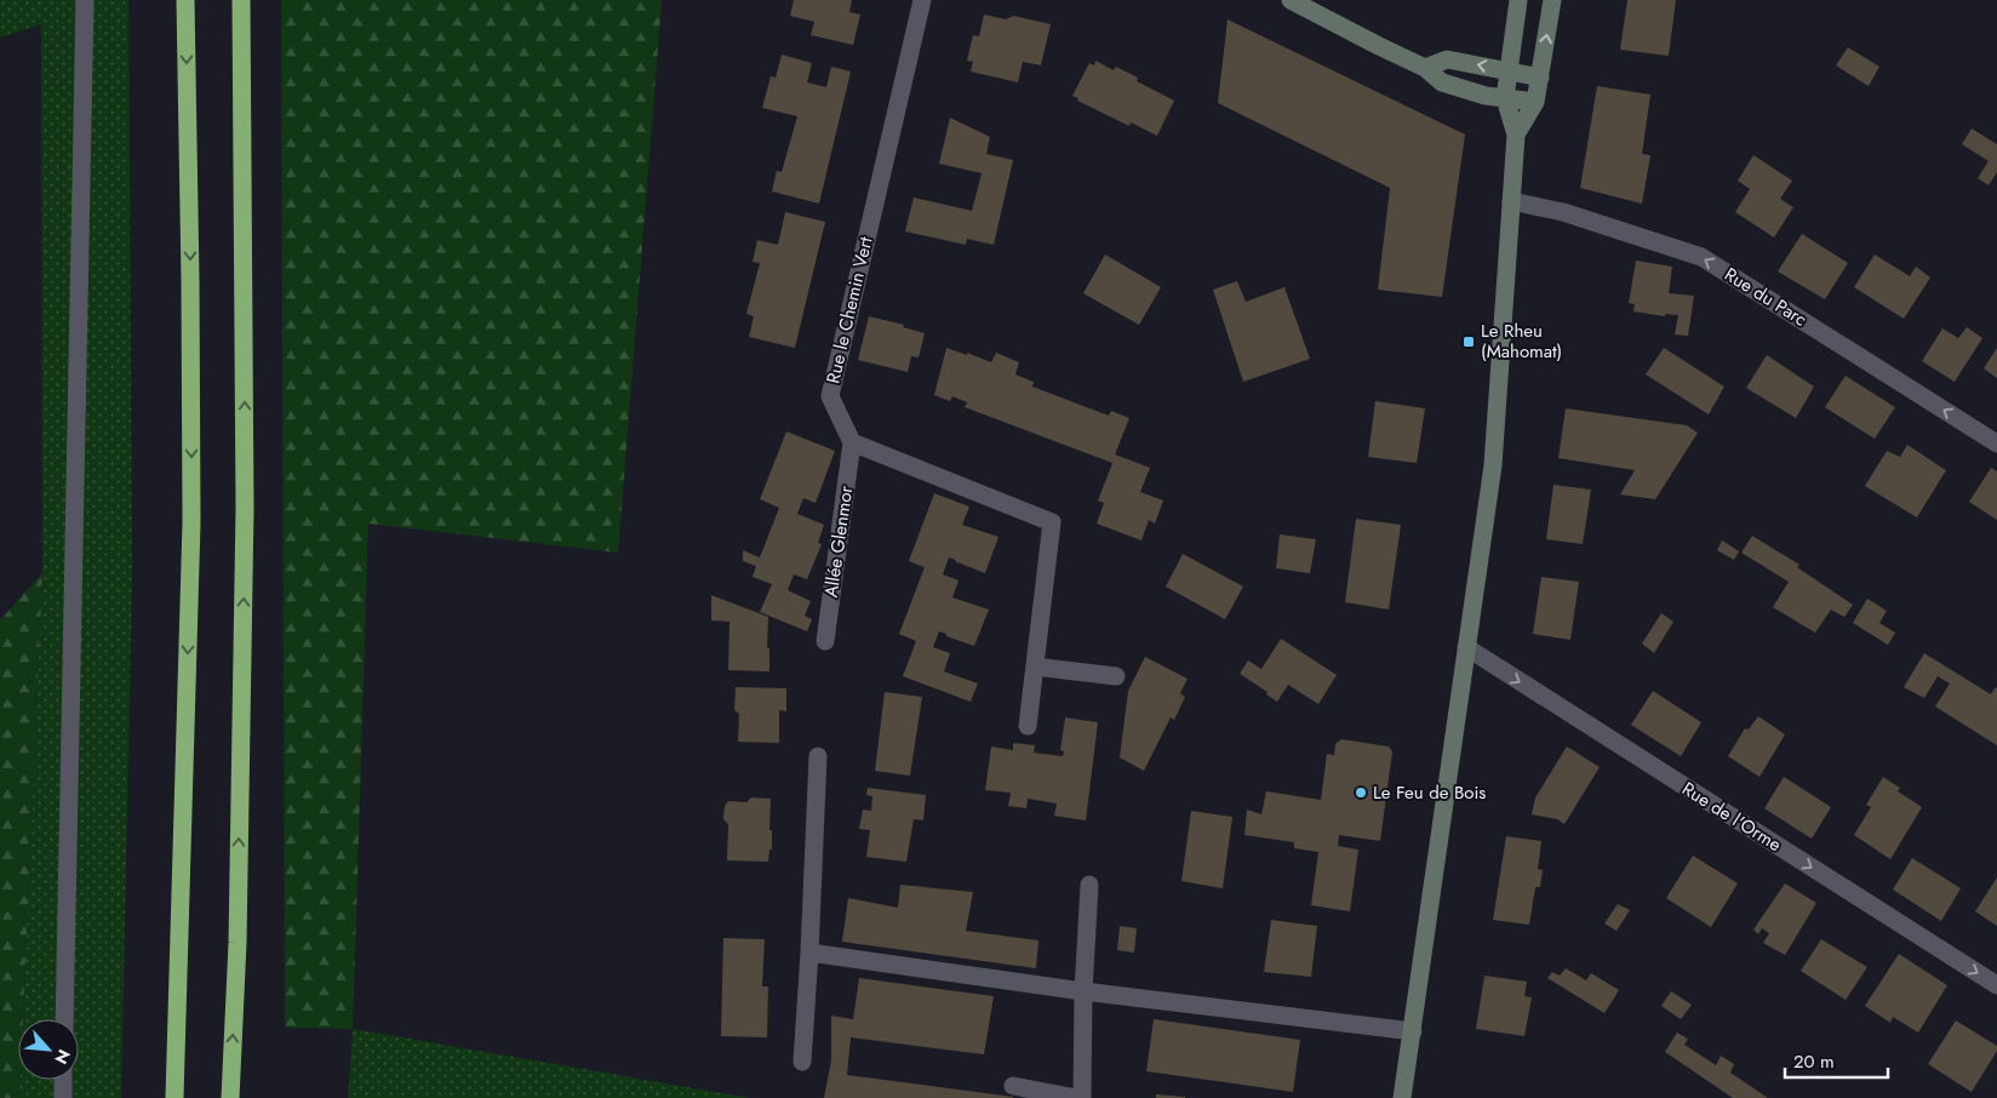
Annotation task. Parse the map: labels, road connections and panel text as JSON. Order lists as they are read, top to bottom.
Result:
{
  "streets": {
    "street": [
      "Rue du Parc",
      "Rue le Chemin Vert",
      "Allée Glenmor",
      "Rue de l'Orme"
    ]
  },
  "crossings": [
    ["Rue le Chemin Vert", "Allée Glenmor"]
  ],
  "one_way": ["Rue du Parc", "Rue de l'Orme"],
  "places": {
    "transit": ["Le Rheu (Mahomat)"],
    "other": ["Le Feu de Bois"]
  },
  "scale_bar": "20 m",
  "north": "bottom right"
}
